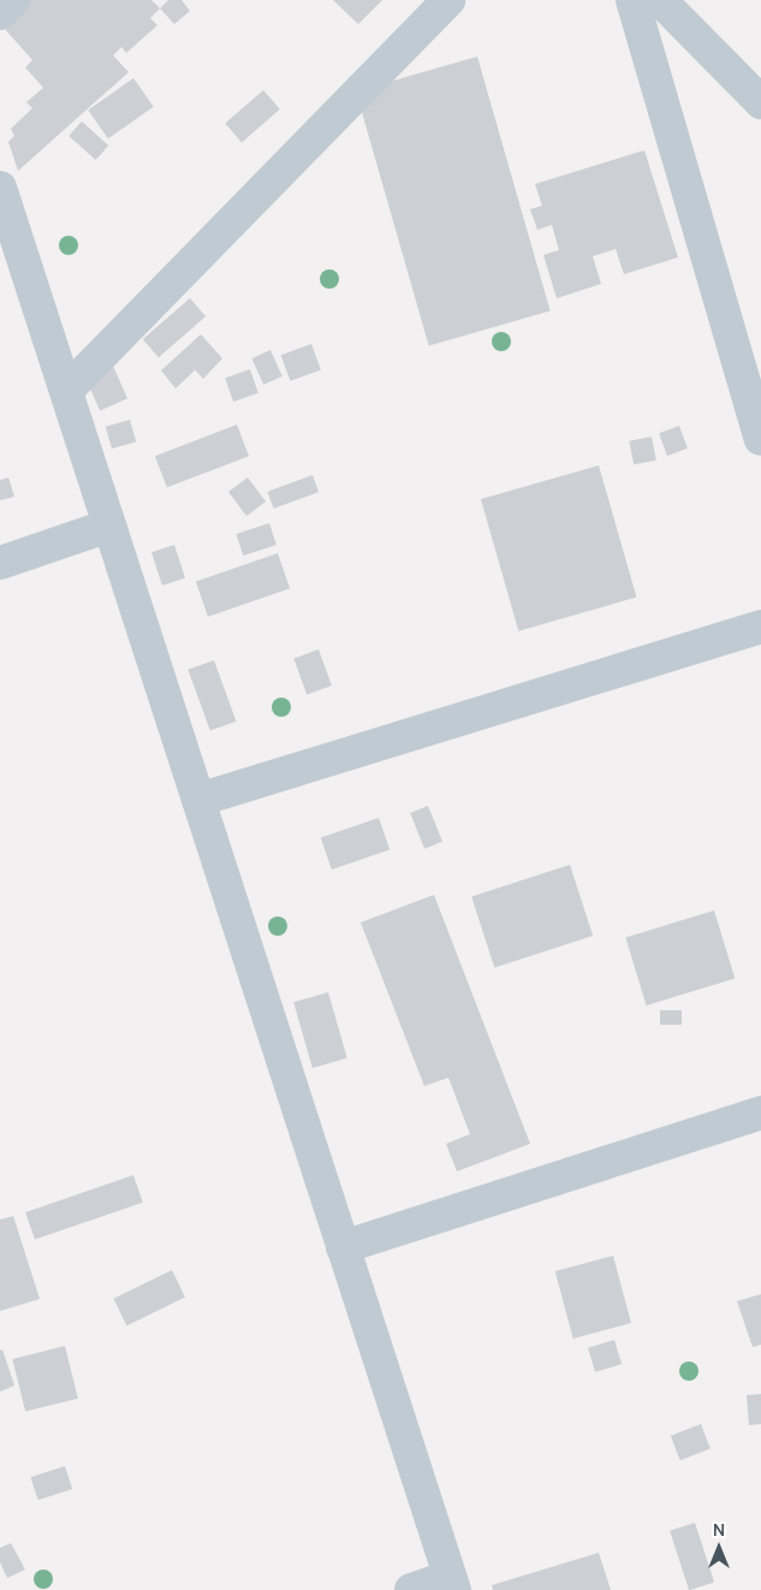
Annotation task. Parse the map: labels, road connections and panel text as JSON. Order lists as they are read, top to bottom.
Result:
{
  "north": "top"
}
